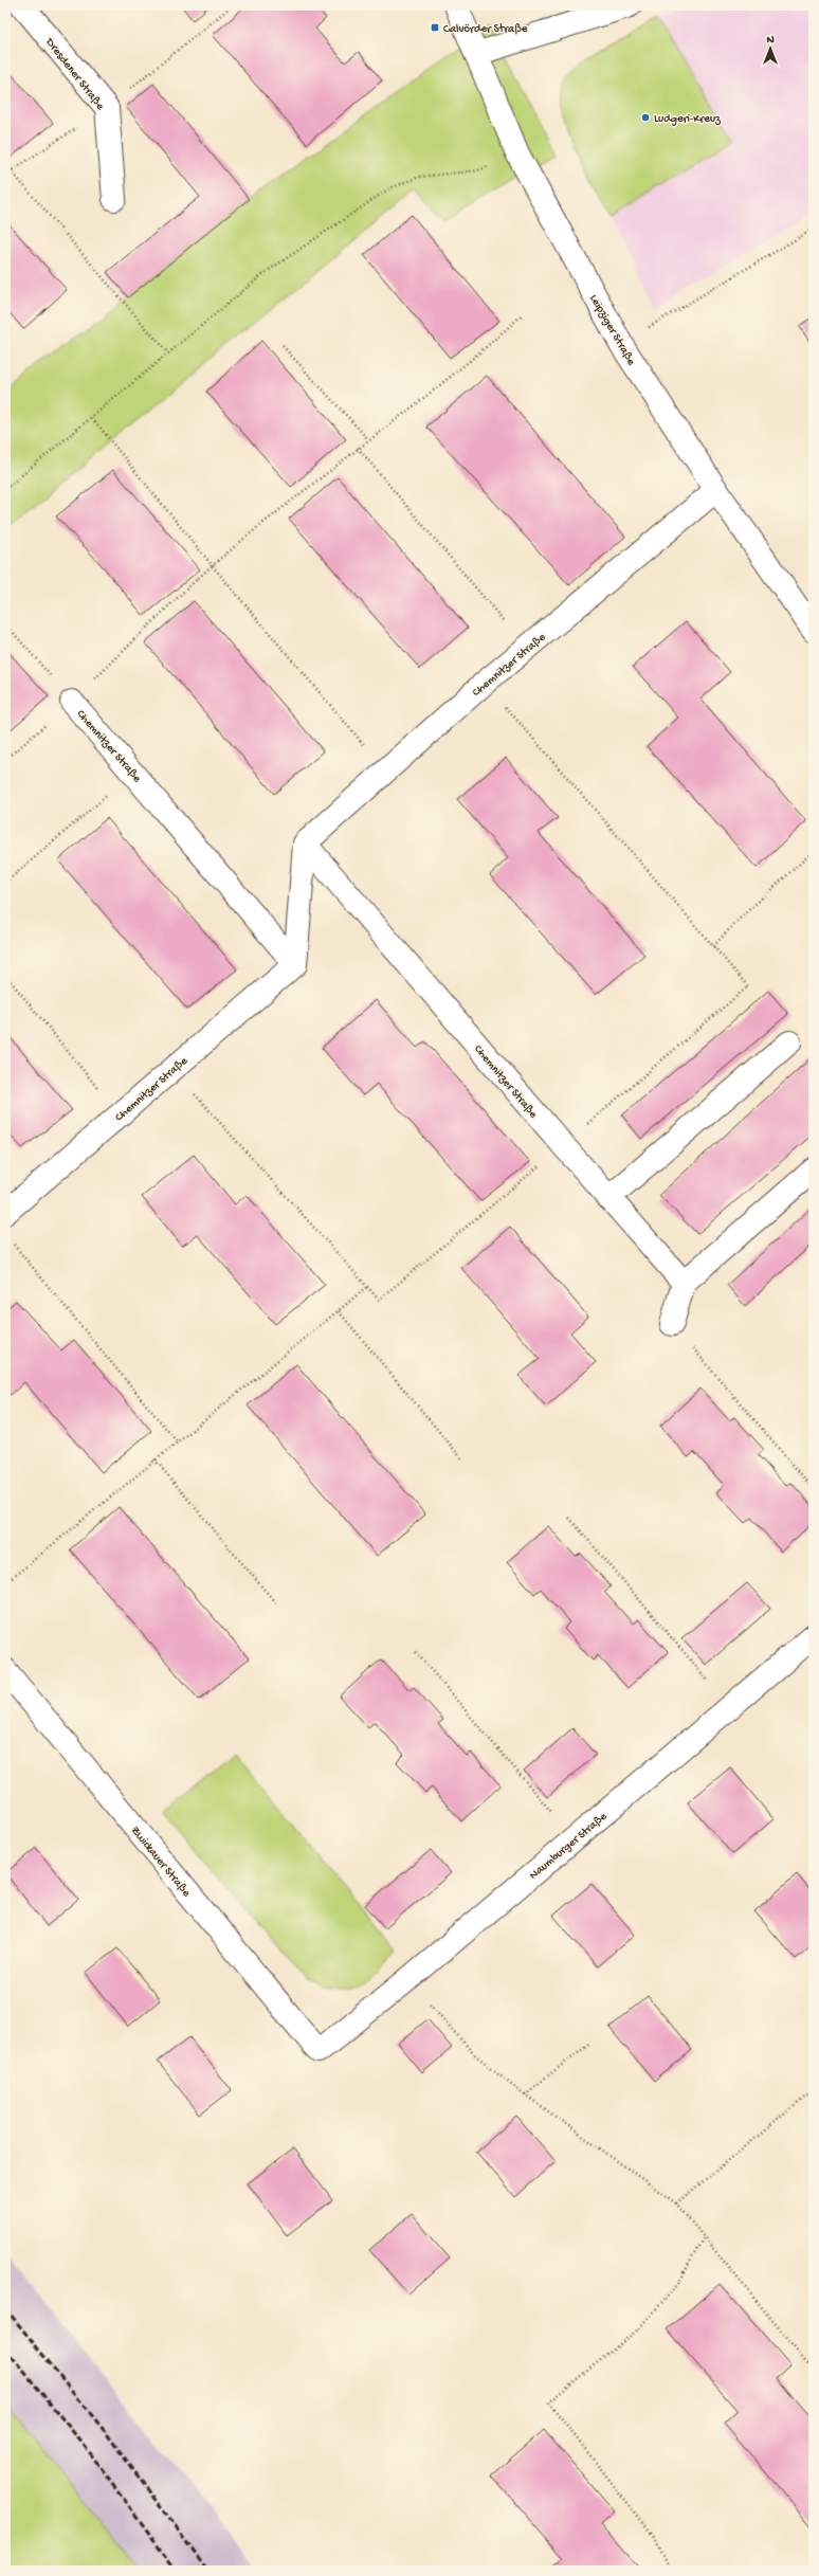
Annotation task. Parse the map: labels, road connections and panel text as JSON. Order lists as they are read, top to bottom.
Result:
{
  "streets": {
    "street": [
      "Dresdener Straße",
      "Leipziger Straße",
      "Chemnitzer Straße",
      "Naumburger Straße",
      "Zwickauer Straße"
    ]
  },
  "crossings": [
    ["Leipziger Straße", "Chemnitzer Straße"],
    ["Naumburger Straße", "Zwickauer Straße"]
  ],
  "places": {
    "transit": ["Calvörder Straße"],
    "other": ["Ludgeri-Kreuz"]
  },
  "north": "top"
}
